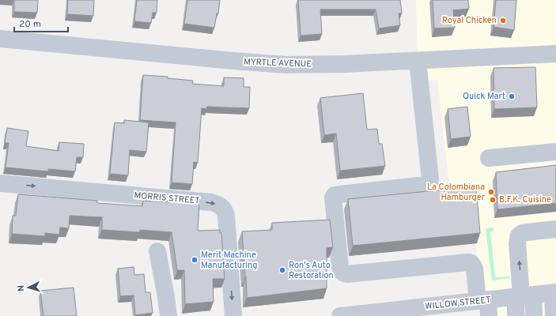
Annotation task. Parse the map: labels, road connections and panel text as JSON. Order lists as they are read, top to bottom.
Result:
{
  "streets": {
    "street": ["MYRTLE AVENUE", "MORRIS STREET", "WILLOW STREET"]
  },
  "one_way": ["MORRIS STREET"],
  "places": [
    "Royal Chicken",
    "Quick Mart",
    "La Colombiana Hamburger",
    "B.F.K. Cuisine",
    "Merit Machine Manufacturing",
    "Ron's Auto Restoration"
  ],
  "scale_bar": "20 m",
  "north": "left"
}
